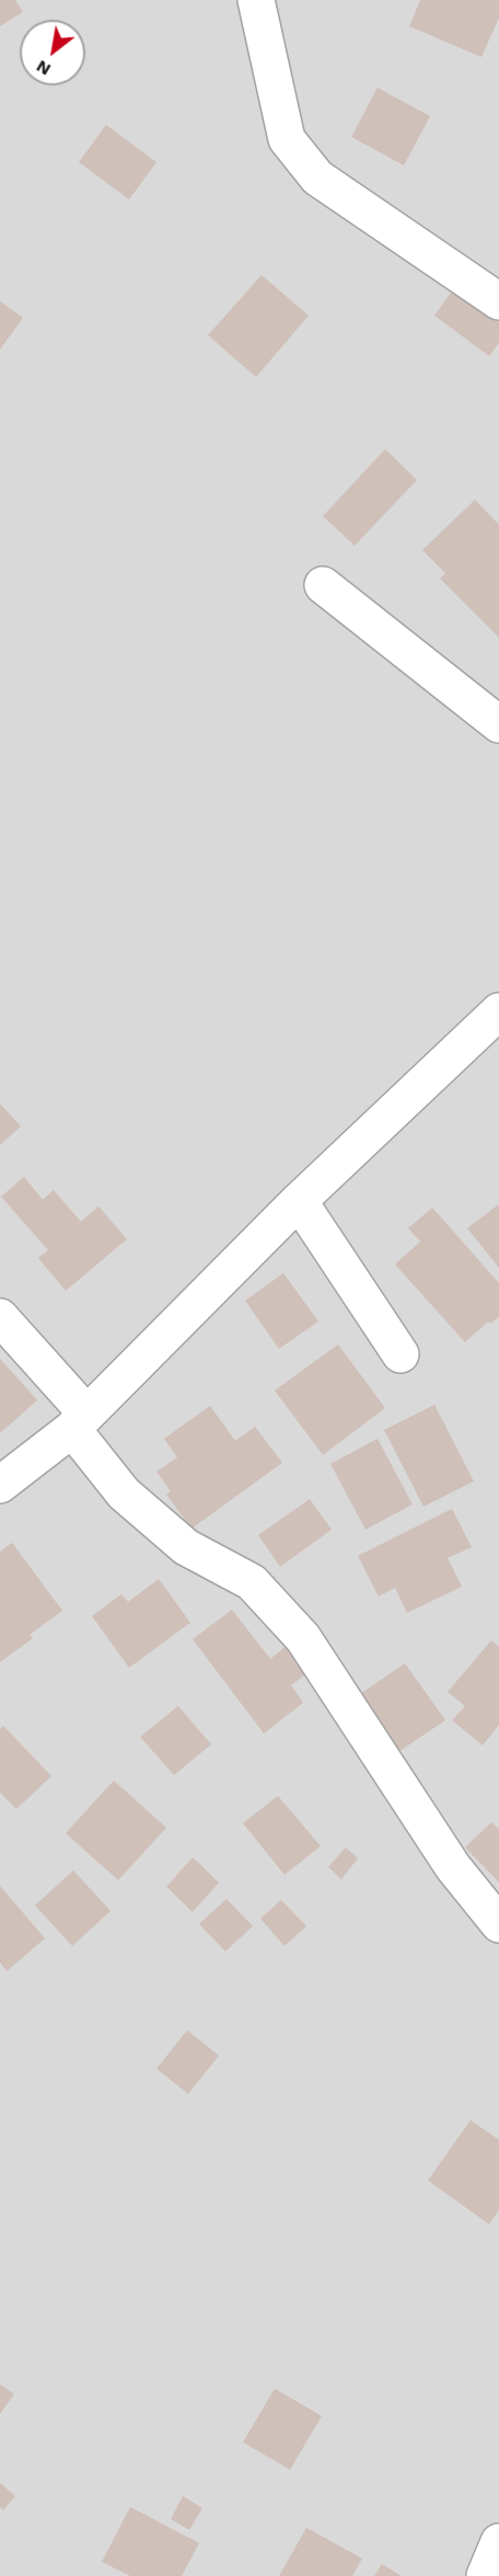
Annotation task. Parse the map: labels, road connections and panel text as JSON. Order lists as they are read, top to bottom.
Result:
{
  "north": "bottom left"
}
